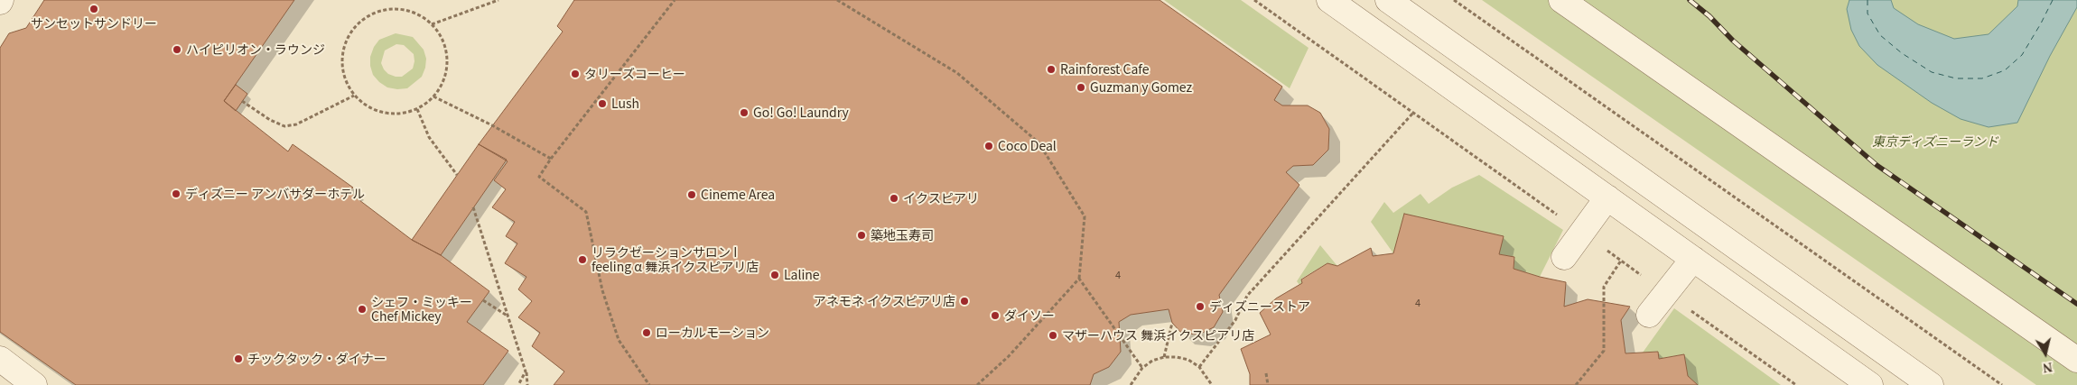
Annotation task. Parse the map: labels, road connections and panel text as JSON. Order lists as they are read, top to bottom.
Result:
{
  "parks": ["東京ディズニーランド"],
  "places": [
    "サンセットサンドリー",
    "ハイピリオン・ラウンジ",
    "Rainforest Cafe",
    "タリーズコーヒー",
    "Guzman y Gomez",
    "Lush",
    "Go! Go! Laundry",
    "Coco Deal",
    "ディズニー アンバサダーホテル",
    "Cineme Area",
    "イクスピアリ",
    "築地玉寿司",
    "リラクゼーションサロン I feeling α 舞浜イクスピアリ店",
    "Laline",
    "アネモネ イクスピアリ店",
    "ディズニーストア",
    "シェフ・ミッキー Chef Mickey",
    "ダイソー",
    "ローカルモーション",
    "マザーハウス 舞浜イクスピアリ店",
    "チックタック・ダイナー"
  ],
  "house_numbers": ["4", "4"],
  "north": "bottom"
}
